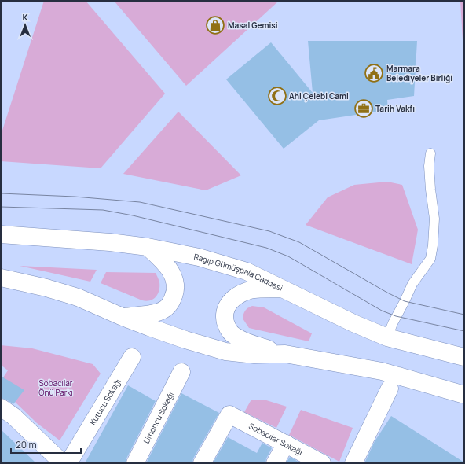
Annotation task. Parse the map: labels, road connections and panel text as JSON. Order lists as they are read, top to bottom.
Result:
{
  "streets": {
    "main road": [
      "Ragıp Gümüşpala Caddesi",
      "Kutucu Sokağı",
      "Limoncu Sokağı",
      "Sobacılar Sokağı"
    ]
  },
  "parks": ["Sobacılar Önü Parkı"],
  "places": {
    "shop": ["Masal Gemisi"],
    "public building": ["Marmara Belediyeler Birliği"],
    "mosque": ["Ahi Çelebi Cami"],
    "office": ["Tarih Vakfı"]
  },
  "scale_bar": "20 m",
  "north": "top"
}
